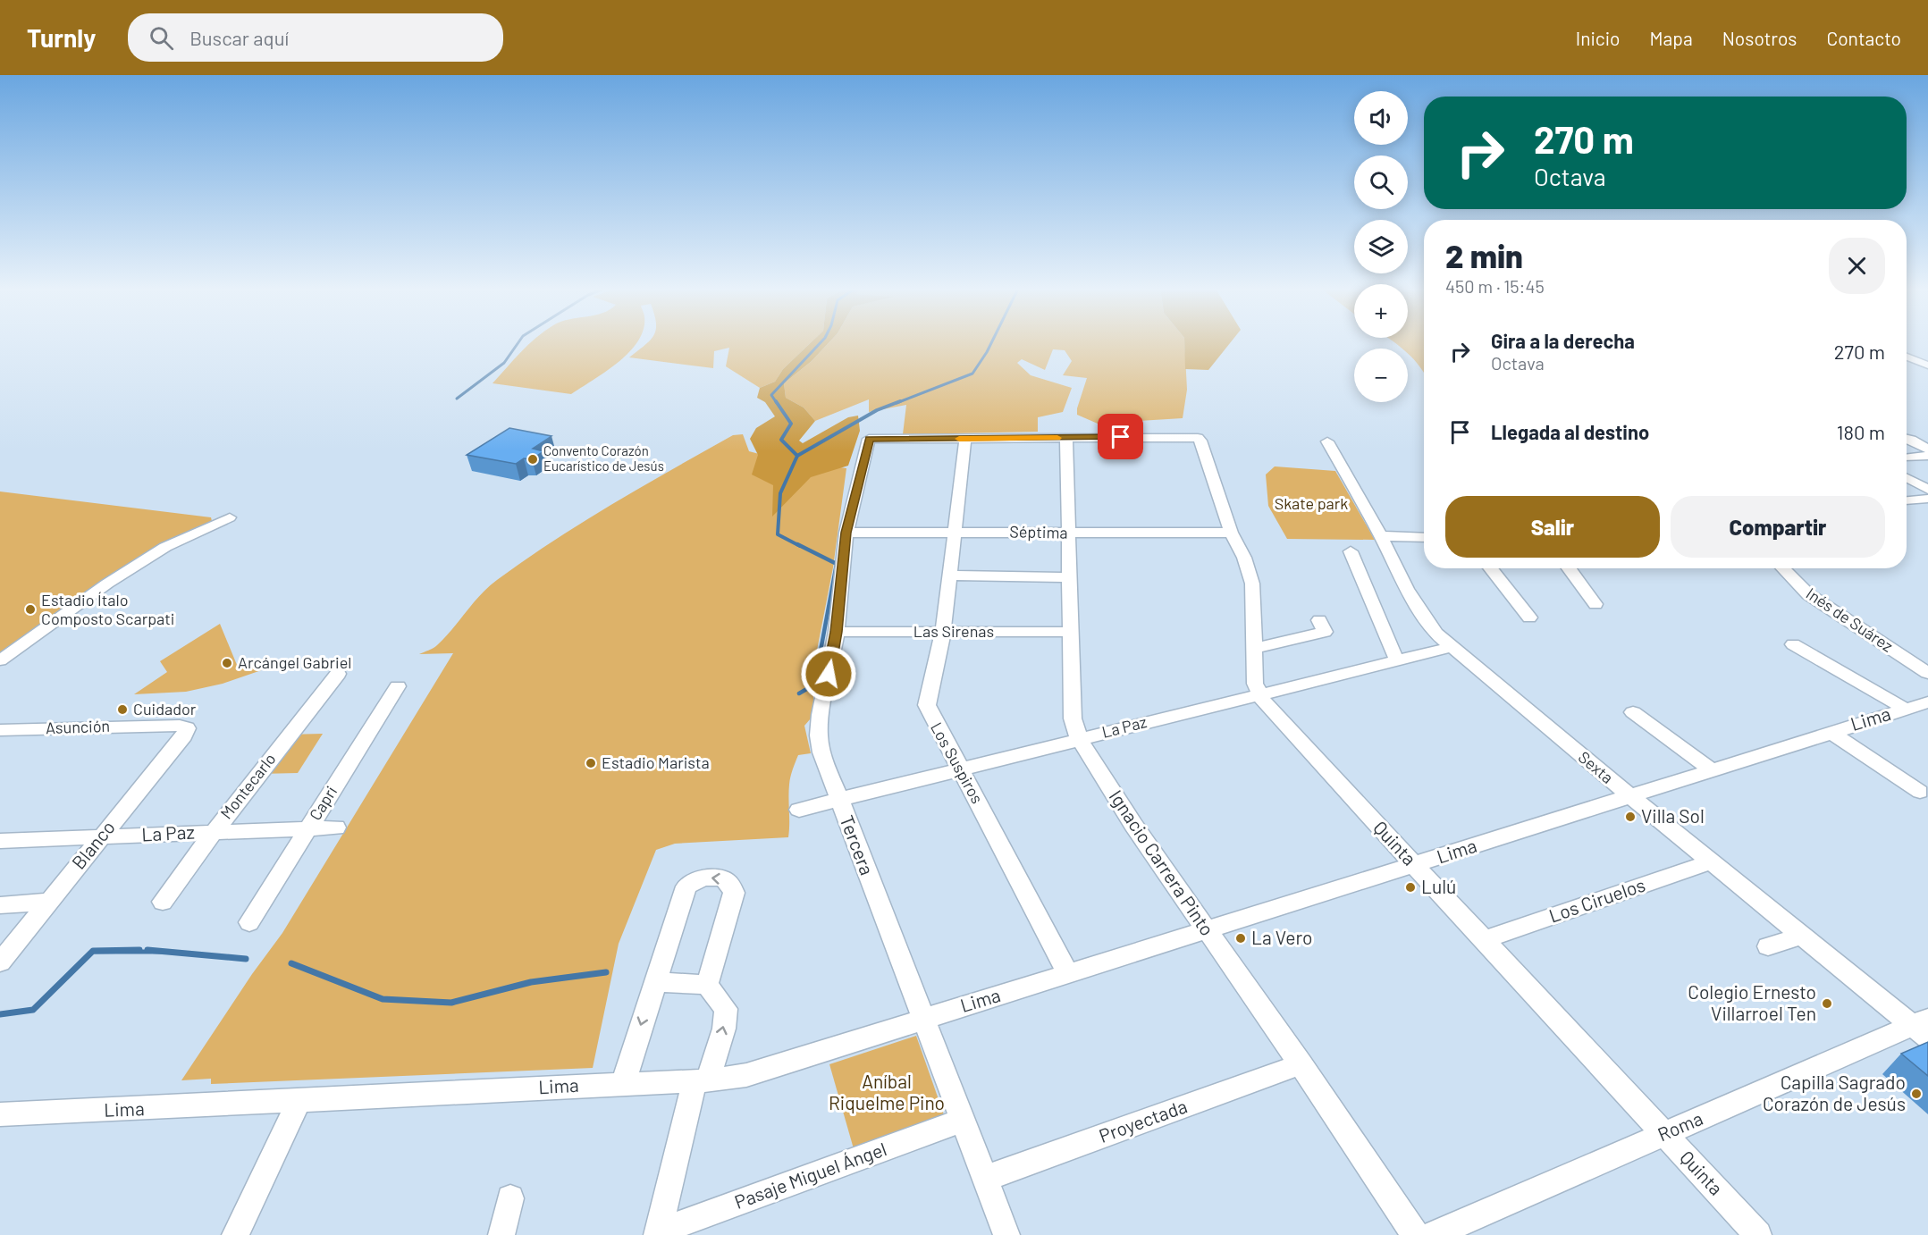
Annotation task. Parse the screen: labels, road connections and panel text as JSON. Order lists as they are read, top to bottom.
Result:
{
  "streets": {
    "street": [
      "Séptima",
      "Inés de Suárez",
      "Las Sirenas",
      "Lima",
      "Asunción",
      "La Paz",
      "Los Suspiros",
      "Sexta",
      "Montecarlo",
      "Capri",
      "Quinta",
      "Blanco",
      "Tercera",
      "Ignacio Carrera Pinto",
      "Los Ciruelos",
      "Proyectada",
      "Roma",
      "Pasaje Miguel Ángel"
    ]
  },
  "crossings": [
    ["Séptima", "Los Suspiros"],
    ["Séptima", "Tercera"],
    ["Séptima", "Ignacio Carrera Pinto"],
    ["Las Sirenas", "Los Suspiros"],
    ["Las Sirenas", "Tercera"],
    ["Las Sirenas", "Ignacio Carrera Pinto"],
    ["Lima", "Los Suspiros"],
    ["Lima", "Sexta"],
    ["Lima", "Quinta"],
    ["Lima", "Tercera"],
    ["Lima", "Ignacio Carrera Pinto"],
    ["Asunción", "Blanco"],
    ["La Paz", "Los Suspiros"],
    ["La Paz", "Sexta"],
    ["La Paz", "Montecarlo"],
    ["La Paz", "Capri"],
    ["La Paz", "Quinta"],
    ["La Paz", "Blanco"],
    ["La Paz", "Tercera"],
    ["La Paz", "Ignacio Carrera Pinto"],
    ["Los Suspiros", "Tercera"],
    ["Sexta", "Los Ciruelos"],
    ["Sexta", "Roma"],
    ["Quinta", "Los Ciruelos"],
    ["Quinta", "Roma"],
    ["Tercera", "Proyectada"],
    ["Tercera", "Pasaje Miguel Ángel"],
    ["Ignacio Carrera Pinto", "Proyectada"]
  ],
  "parks": ["Skate park", "Aníbal Riquelme Pino"],
  "places": [
    "Convento Corazón Eucarístico de Jesús",
    "Estadio Ítalo Composto Scarpati",
    "Arcángel Gabriel",
    "Cuidador",
    "Estadio Marista",
    "Villa Sol",
    "Lulú",
    "La Vero",
    "Colegio Ernesto Villarroel Ten",
    "Capilla Sagrado Corazón de Jesús"
  ],
  "page": {
    "header": "Turnly",
    "search": "Buscar aquí",
    "nav": [
      "Inicio",
      "Mapa",
      "Nosotros",
      "Contacto"
    ],
    "map_buttons": ["+", "−"],
    "turn": ["270 m", "Octava"],
    "heading": ["2 min", "450 m · 15:45"],
    "list": [
      {
        "name": "Gira a la derecha",
        "note": "Octava",
        "value": "270 m"
      },
      {
        "name": "Llegada al destino",
        "value": "180 m"
      }
    ],
    "buttons": ["Salir", "Compartir"]
  }
}
